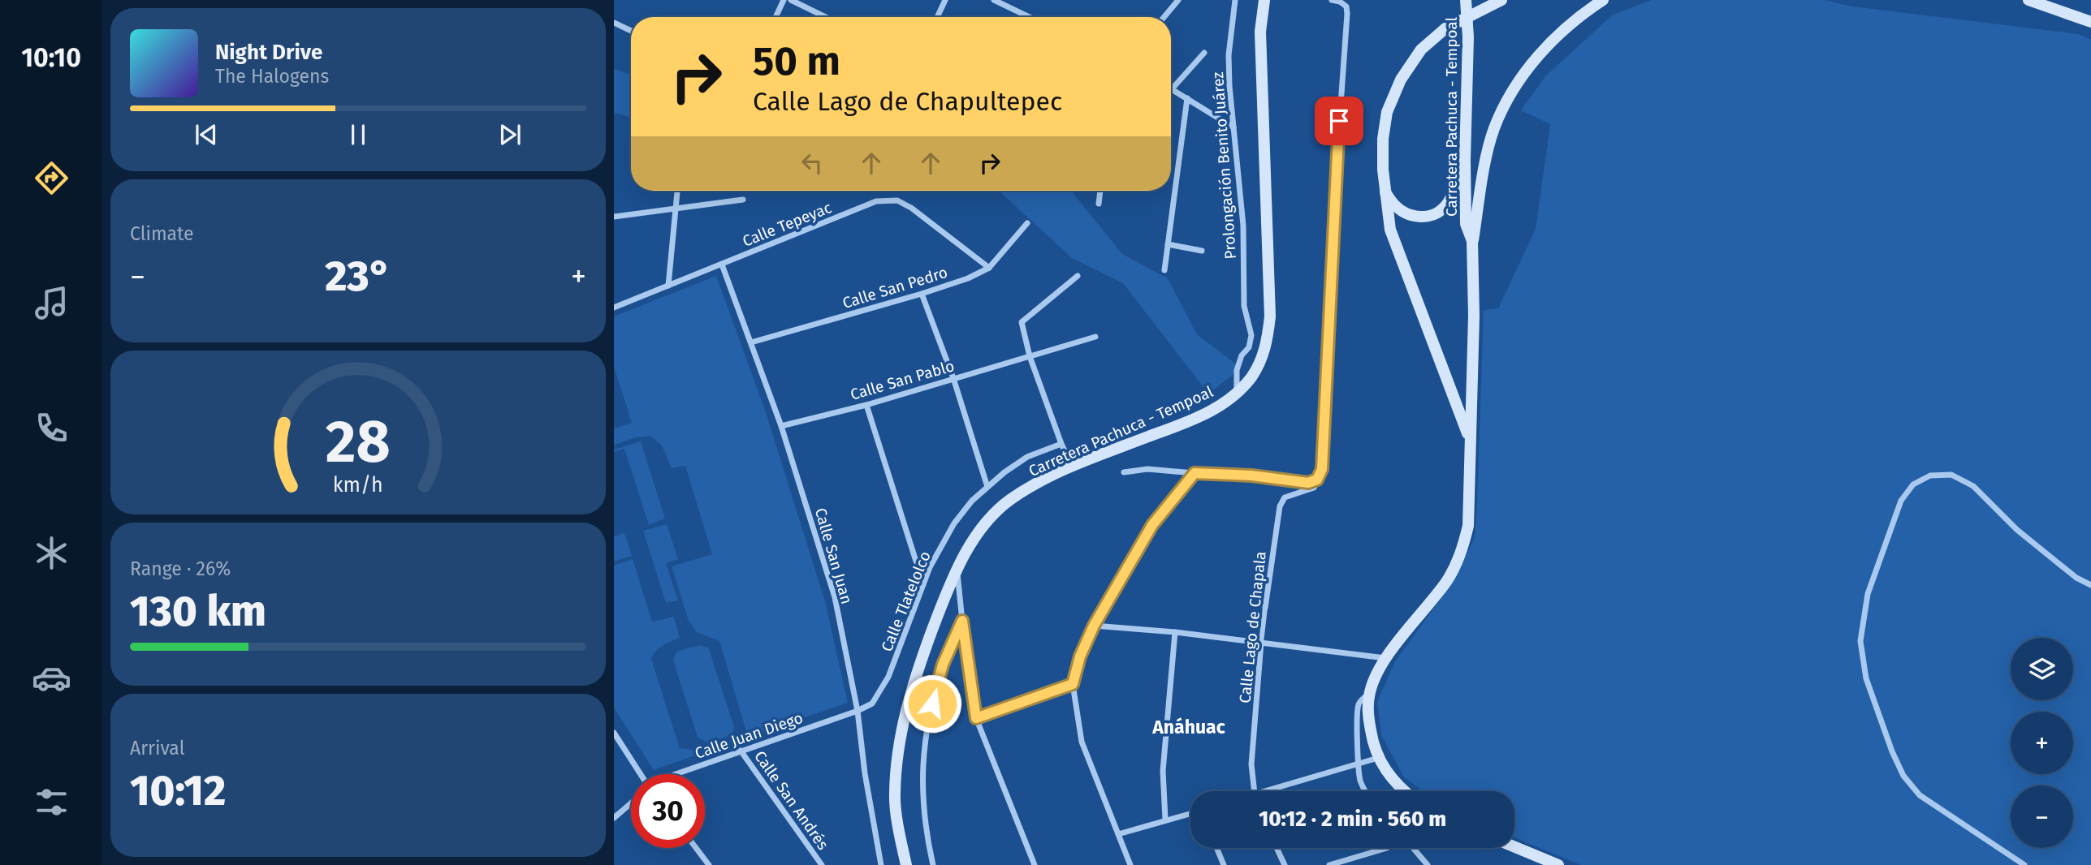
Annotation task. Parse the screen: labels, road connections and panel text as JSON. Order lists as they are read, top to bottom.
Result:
{
  "streets": {
    "main road": ["Carretera Pachuca - Tempoal"],
    "street": [
      "Prolongación Benito Juárez",
      "Calle Tepeyac",
      "Calle San Pedro",
      "Calle San Pablo",
      "Calle San Juan",
      "Calle Tlatelolco",
      "Calle Lago de Chapala",
      "Calle Juan Diego",
      "Calle San Andrés"
    ]
  },
  "crossings": [
    ["Carretera Pachuca - Tempoal", "Prolongación Benito Juárez"],
    ["Calle Tepeyac", "Calle San Pedro"],
    ["Calle Tepeyac", "Calle San Juan"],
    ["Calle San Pedro", "Calle San Juan"],
    ["Calle San Pablo", "Calle San Juan"],
    ["Calle San Juan", "Calle Tlatelolco"],
    ["Calle San Juan", "Calle Juan Diego"],
    ["Calle Tlatelolco", "Calle Juan Diego"],
    ["Calle Juan Diego", "Calle San Andrés"]
  ],
  "districts": ["Anáhuac"],
  "page": {
    "tabs": "10:10",
    "turn": ["50 m", "Calle Lago de Chapultepec"],
    "song": ["Night Drive", "The Halogens"],
    "tile": [
      "Climate",
      ["Range · 26%", "130 km"],
      ["Arrival", "10:12"]
    ],
    "heat": ["−", "23°", "+"],
    "map_buttons": ["+", "−"],
    "limit": "30",
    "trip": "10:12 · 2 min · 560 m",
    "gauge": ["28", "km/h"]
  }
}
